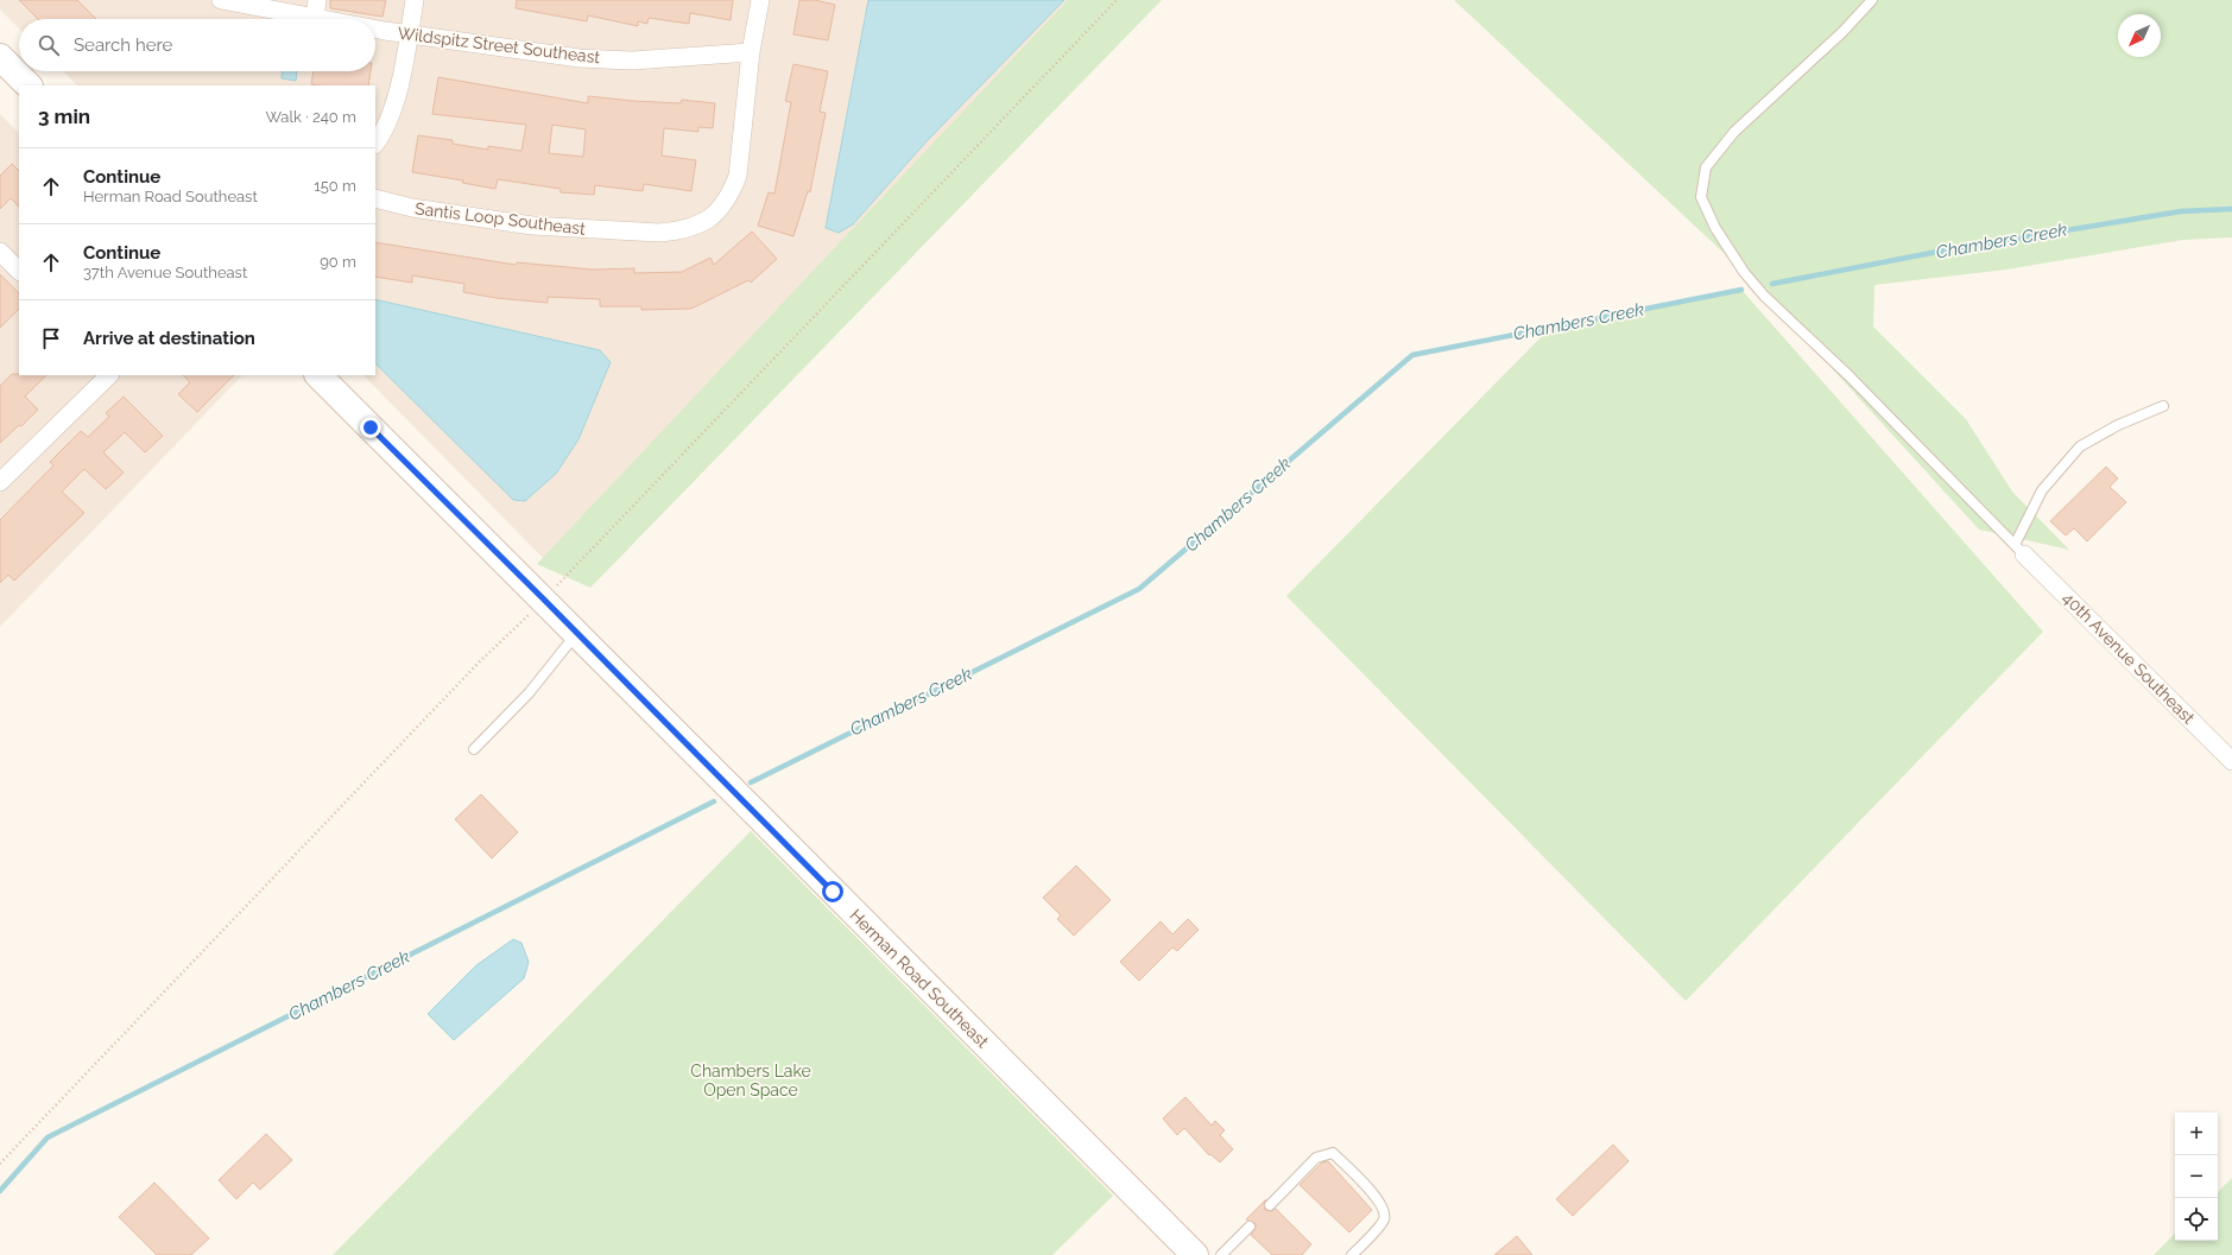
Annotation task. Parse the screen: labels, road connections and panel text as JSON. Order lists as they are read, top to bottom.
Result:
{
  "streets": {
    "street": [
      "Wildspitz Street Southeast",
      "Santis Loop Southeast",
      "40th Avenue Southeast",
      "Herman Road Southeast"
    ]
  },
  "crossings": [
    ["Wildspitz Street Southeast", "Santis Loop Southeast"]
  ],
  "water": ["Chambers Creek"],
  "parks": ["Chambers Lake Open Space"],
  "north": "bottom left",
  "page": {
    "search": "Search here",
    "heading": ["3 min", "Walk · 240 m"],
    "list": [
      ["Continue", "Herman Road Southeast", "150 m"],
      ["Continue", "37th Avenue Southeast", "90 m"],
      "Arrive at destination"
    ],
    "map_buttons": ["+", "−"]
  }
}
